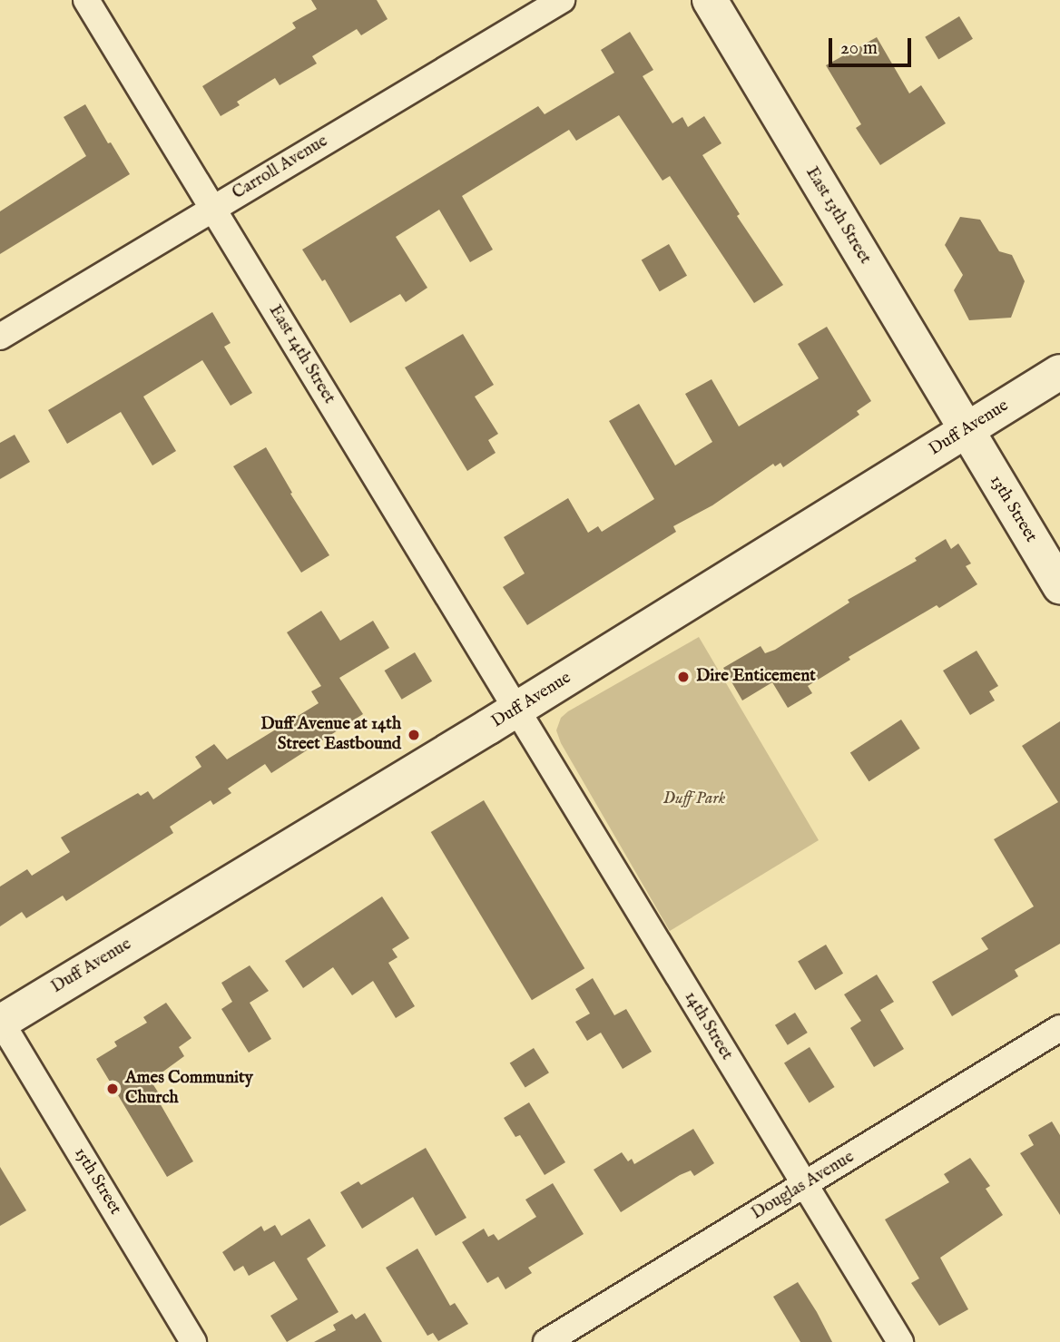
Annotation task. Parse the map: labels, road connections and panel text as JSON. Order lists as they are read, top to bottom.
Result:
{
  "streets": {
    "main road": ["East 13th Street", "Duff Avenue", "13th Street"],
    "street": [
      "Carroll Avenue",
      "East 14th Street",
      "14th Street",
      "15th Street",
      "Douglas Avenue"
    ]
  },
  "crossings": [
    ["Carroll Avenue", "East 14th Street"],
    ["East 13th Street", "Duff Avenue"],
    ["East 13th Street", "13th Street"],
    ["East 14th Street", "Duff Avenue"],
    ["East 14th Street", "14th Street"],
    ["Duff Avenue", "13th Street"],
    ["Duff Avenue", "14th Street"],
    ["Duff Avenue", "15th Street"],
    ["14th Street", "Douglas Avenue"]
  ],
  "parks": ["Duff Park"],
  "places": ["Dire Enticement", "Duff Avenue at 14th Street Eastbound", "Ames Community Church"],
  "scale_bar": "20 m"
}
